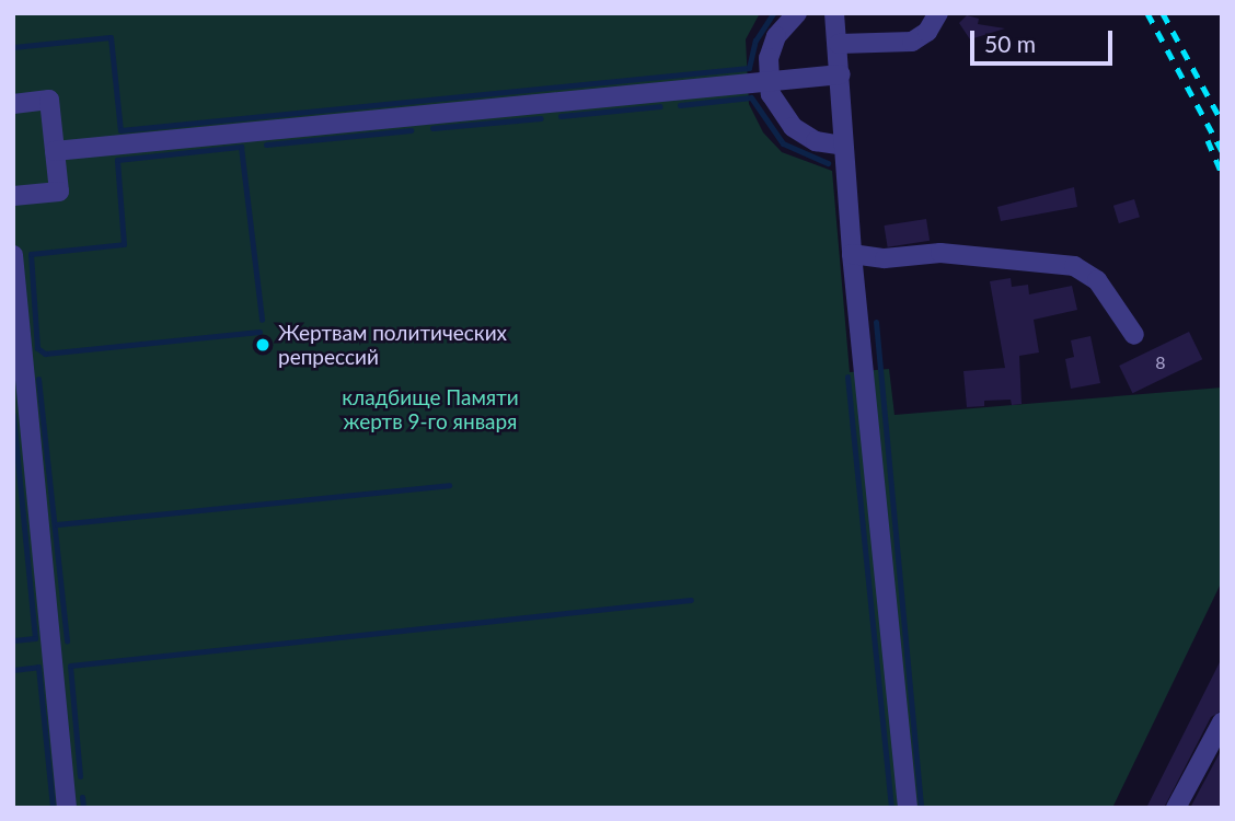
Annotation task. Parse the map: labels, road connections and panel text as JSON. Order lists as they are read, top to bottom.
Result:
{
  "parks": ["кладбище Памяти жертв 9-го января"],
  "places": ["Жертвам политических репрессий"],
  "house_numbers": ["8"],
  "scale_bar": "50 m"
}
